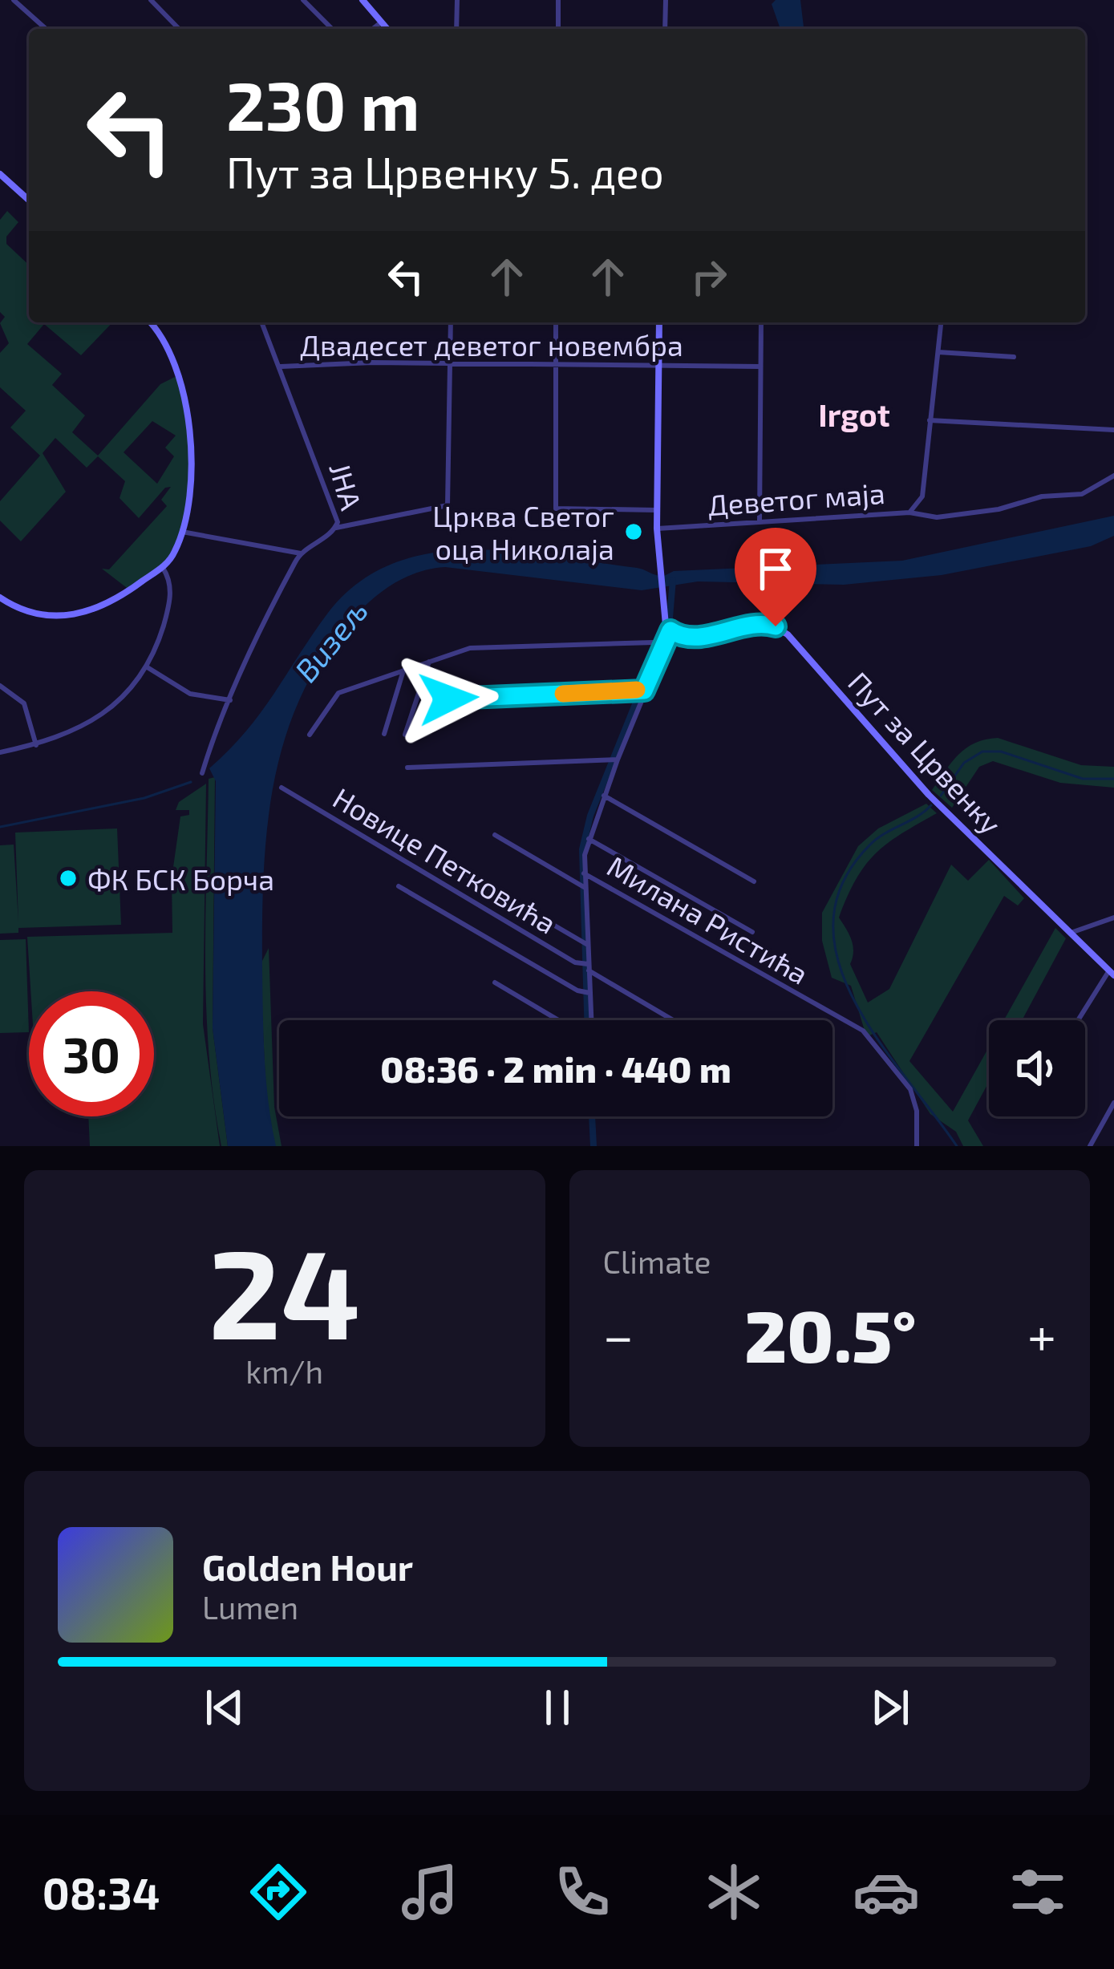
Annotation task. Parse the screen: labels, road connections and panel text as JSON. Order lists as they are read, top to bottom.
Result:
{
  "streets": {
    "street": [
      "Двадесет деветог новембра",
      "ЈНА",
      "Деветог маја",
      "Пут за Црвенку",
      "Новице Петковића",
      "Милана Ристића"
    ]
  },
  "crossings": [
    ["Двадесет деветог новембра", "ЈНА"]
  ],
  "districts": ["Irgot"],
  "water": ["Визељ"],
  "places": ["Црква Светог оца Николаја", "ФК БСК Борча"],
  "page": {
    "turn": ["230 m", "Пут за Црвенку 5. део"],
    "limit": "30",
    "trip": "08:36 · 2 min · 440 m",
    "tile": [
      ["24", "km/h"],
      "Climate"
    ],
    "heat": ["−", "20.5°", "+"],
    "song": ["Golden Hour", "Lumen"],
    "tabs": "08:34"
  }
}
